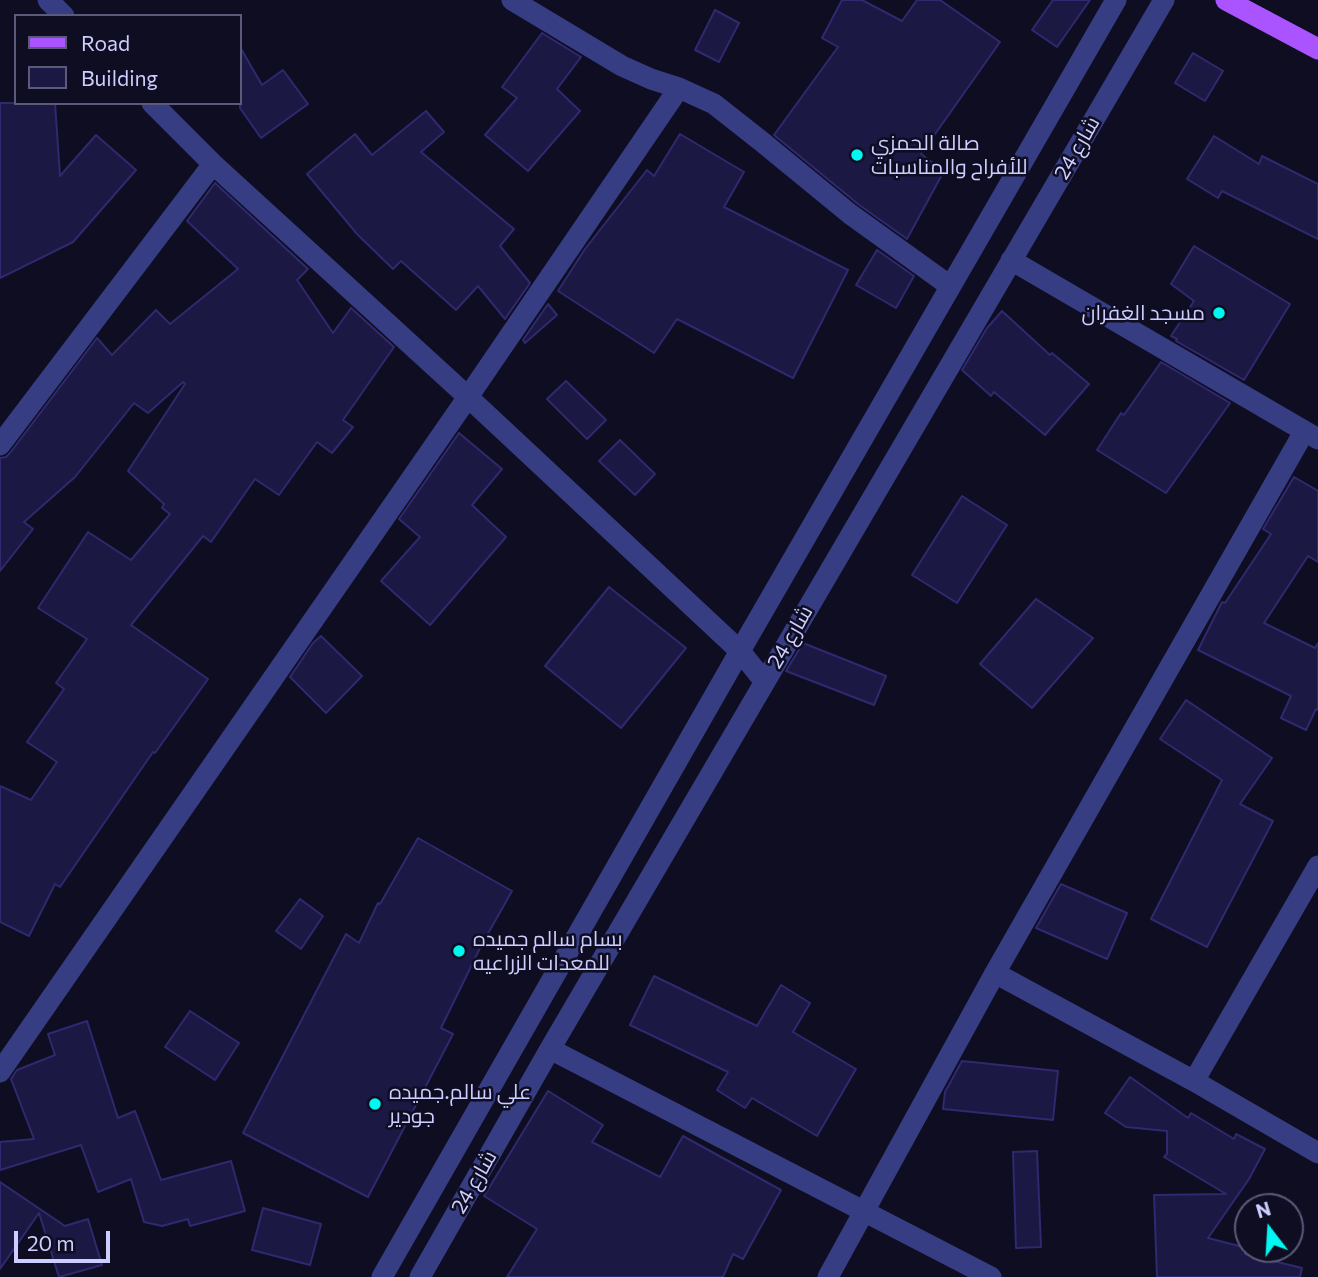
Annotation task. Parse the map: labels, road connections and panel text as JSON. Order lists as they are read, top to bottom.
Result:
{
  "streets": {
    "street": ["شارع 24"]
  },
  "places": [
    "صالة الحمزي للأفراح والمناسبات",
    "مسجد الغفران",
    "بسام سالم جميده للمعدات الزراعيه",
    "علي سالم.جميده جودير"
  ],
  "legend": ["Road", "Building"],
  "scale_bar": "20 m",
  "north": "top"
}
